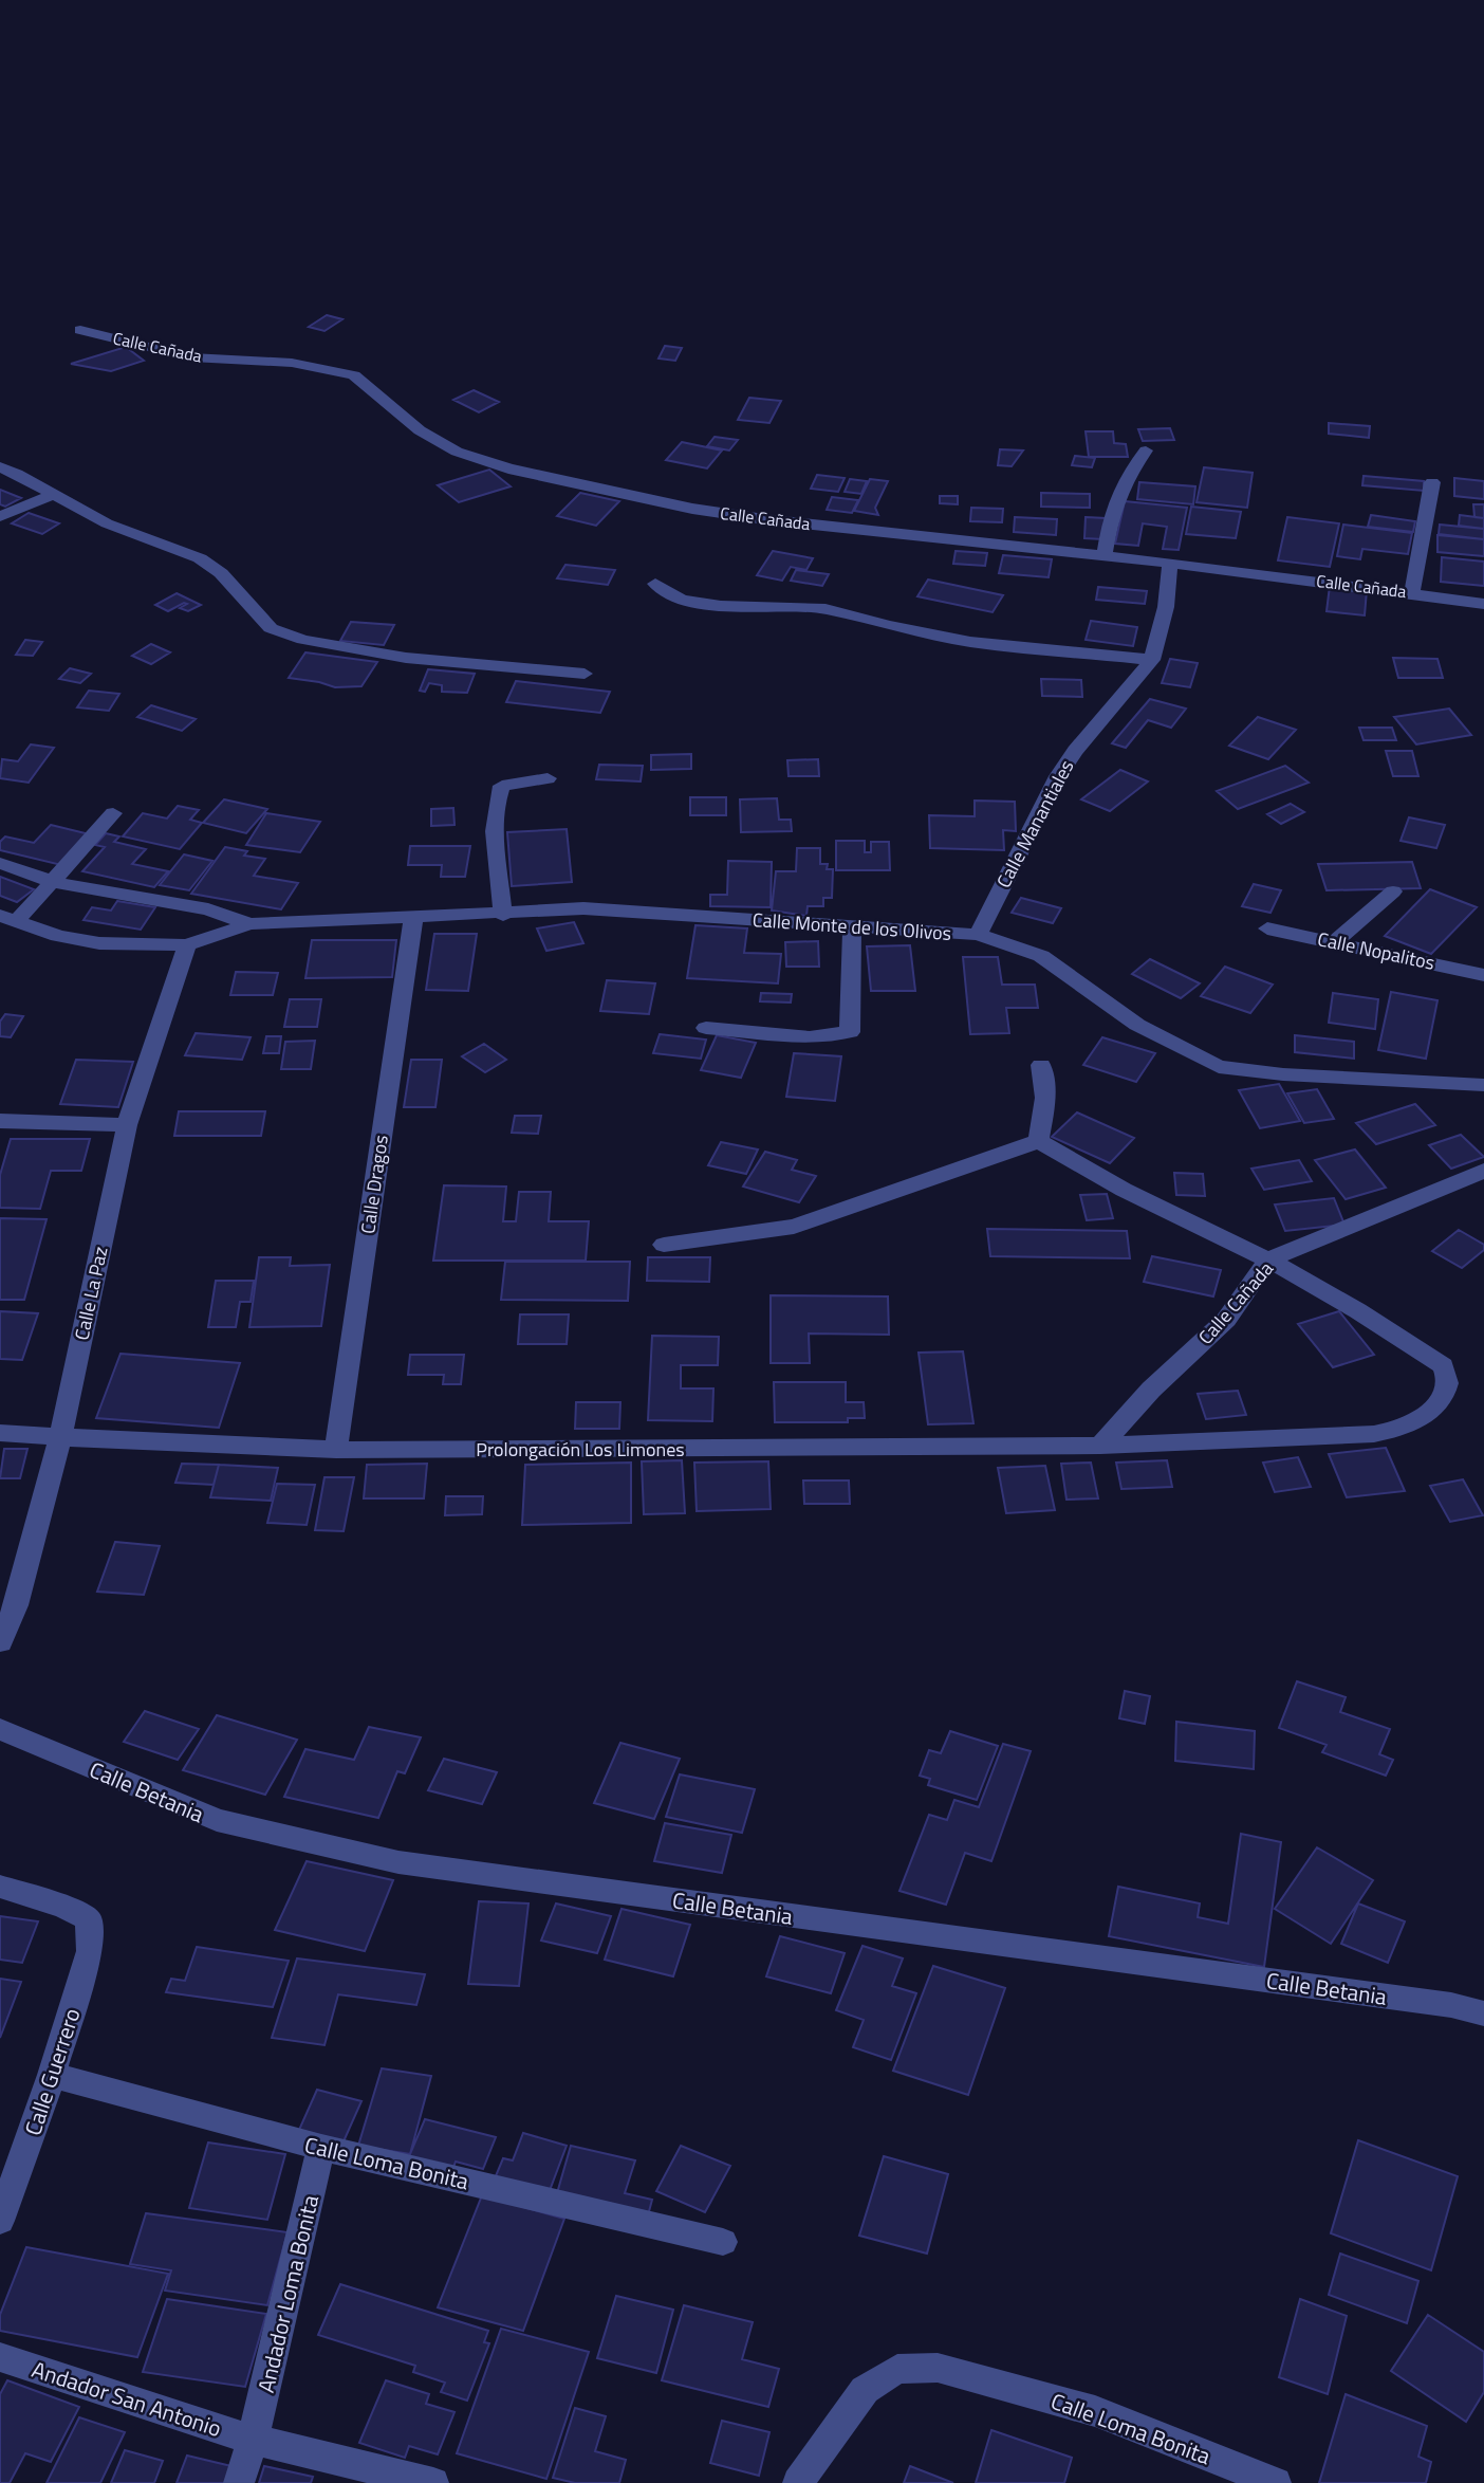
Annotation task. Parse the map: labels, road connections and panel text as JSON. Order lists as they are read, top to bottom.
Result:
{
  "streets": {
    "street": [
      "Calle Cañada",
      "Calle Manantiales",
      "Calle Monte de los Olivos",
      "Calle Nopalitos",
      "Calle Dragos",
      "Calle La Paz",
      "Prolongación Los Limones",
      "Calle Betania",
      "Calle Guerrero",
      "Calle Loma Bonita",
      "Andador Loma Bonita",
      "Andador San Antonio"
    ]
  },
  "crossings": [
    ["Calle Cañada", "Calle Manantiales"],
    ["Calle Cañada", "Prolongación Los Limones"],
    ["Calle Manantiales", "Calle Monte de los Olivos"],
    ["Calle Monte de los Olivos", "Calle Dragos"],
    ["Calle Monte de los Olivos", "Calle La Paz"],
    ["Calle Dragos", "Prolongación Los Limones"],
    ["Calle La Paz", "Prolongación Los Limones"],
    ["Calle Guerrero", "Calle Loma Bonita"],
    ["Calle Loma Bonita", "Andador Loma Bonita"],
    ["Andador Loma Bonita", "Andador San Antonio"]
  ]
}
